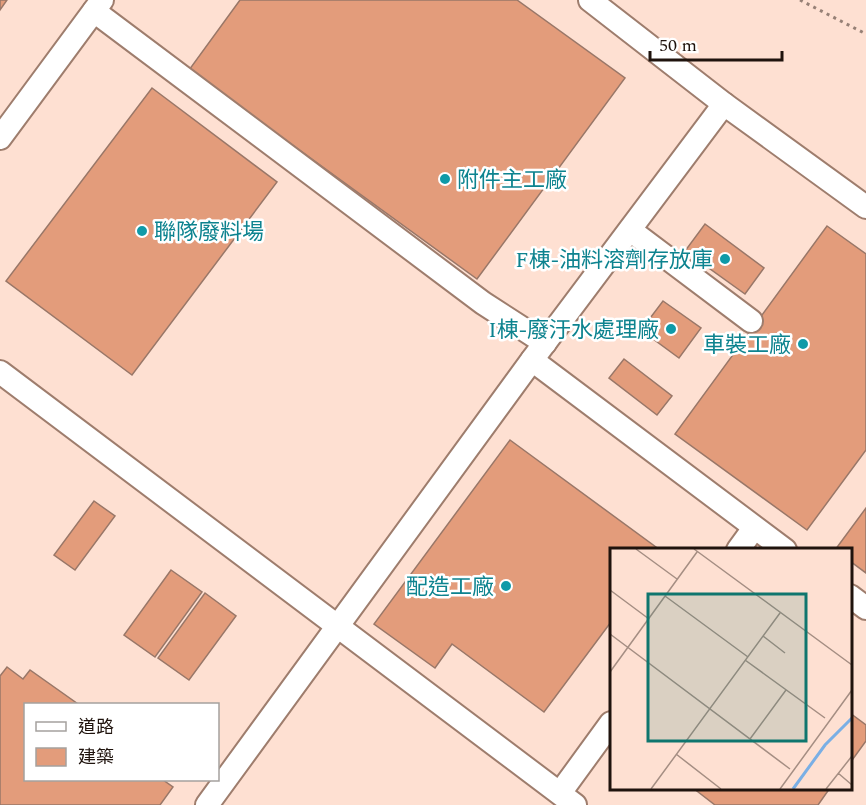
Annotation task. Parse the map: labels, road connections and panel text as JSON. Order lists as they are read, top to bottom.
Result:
{
  "places": [
    "附件主工廠",
    "聯隊廢料場",
    "F棟-油料溶劑存放庫",
    "I棟-廢汙水處理廠",
    "車裝工廠",
    "配造工廠"
  ],
  "legend": ["道路", "建築"],
  "scale_bar": "50 m"
}
